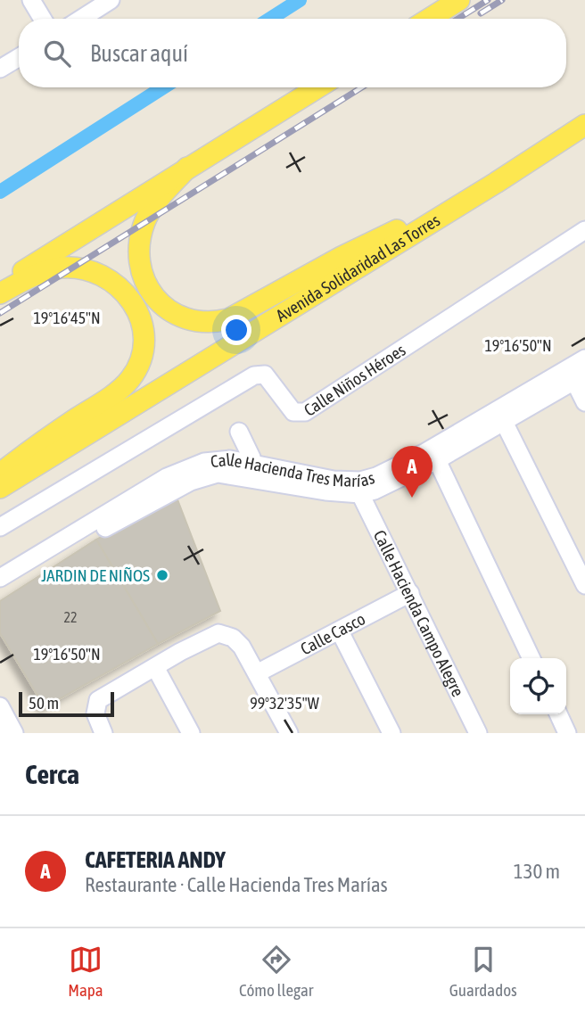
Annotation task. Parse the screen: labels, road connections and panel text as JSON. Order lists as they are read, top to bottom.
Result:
{
  "streets": {
    "main road": ["Avenida Solidaridad Las Torres"],
    "street": [
      "Calle Niños Héroes",
      "Calle Hacienda Tres Marías",
      "Calle Hacienda Campo Alegre",
      "Calle Casco"
    ]
  },
  "crossings": [
    ["Calle Hacienda Tres Marías", "Calle Hacienda Campo Alegre"],
    ["Calle Hacienda Campo Alegre", "Calle Casco"]
  ],
  "places": ["JARDIN DE NIÑOS"],
  "house_numbers": ["22"],
  "scale_bar": "50 m",
  "page": {
    "search": "Buscar aquí",
    "pins": "A",
    "scale": "50 m",
    "heading": "Cerca",
    "list": [
      {
        "mark": "A",
        "name": "CAFETERIA ANDY",
        "note": "Restaurante · Calle Hacienda Tres Marías",
        "value": "130 m"
      }
    ],
    "nav": ["Mapa", "Cómo llegar", "Guardados"]
  },
  "coordinates": ["19°16'45\"N", "19°16'50\"N", "99°32'35\"W"]
}
